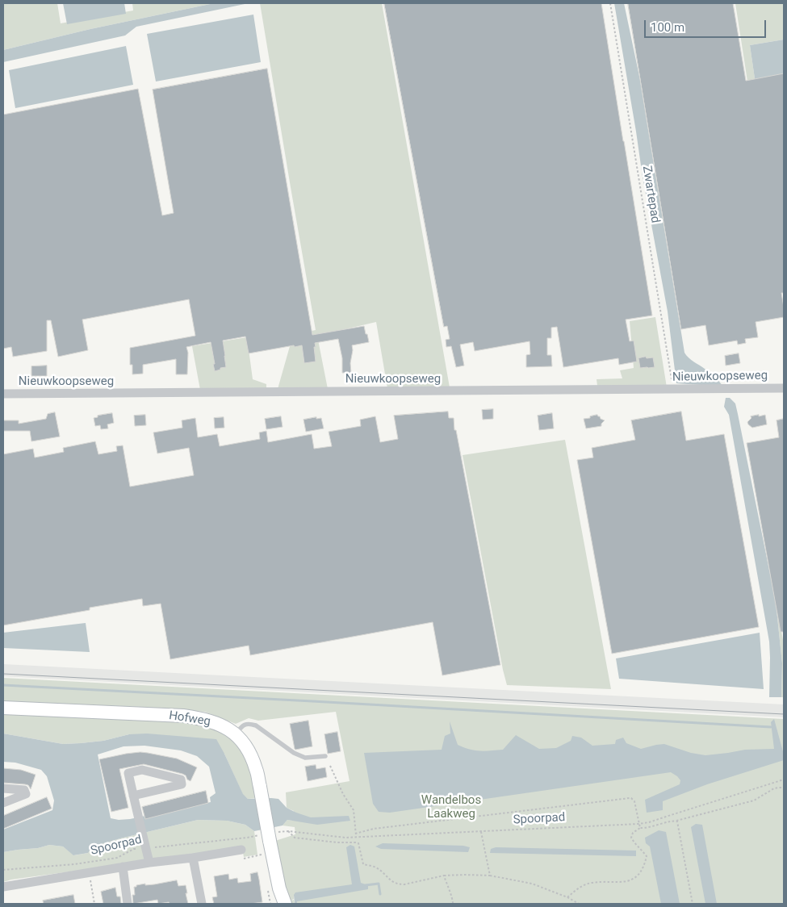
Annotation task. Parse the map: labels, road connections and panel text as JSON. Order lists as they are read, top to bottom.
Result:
{
  "streets": {
    "main road": ["Hofweg"],
    "street": ["Nieuwkoopseweg"],
    "path": ["Zwartepad", "Spoorpad"]
  },
  "crossings": [
    ["Zwartepad", "Nieuwkoopseweg"],
    ["Hofweg", "Spoorpad"]
  ],
  "parks": ["Wandelbos Laakweg"],
  "scale_bar": "100 m"
}
